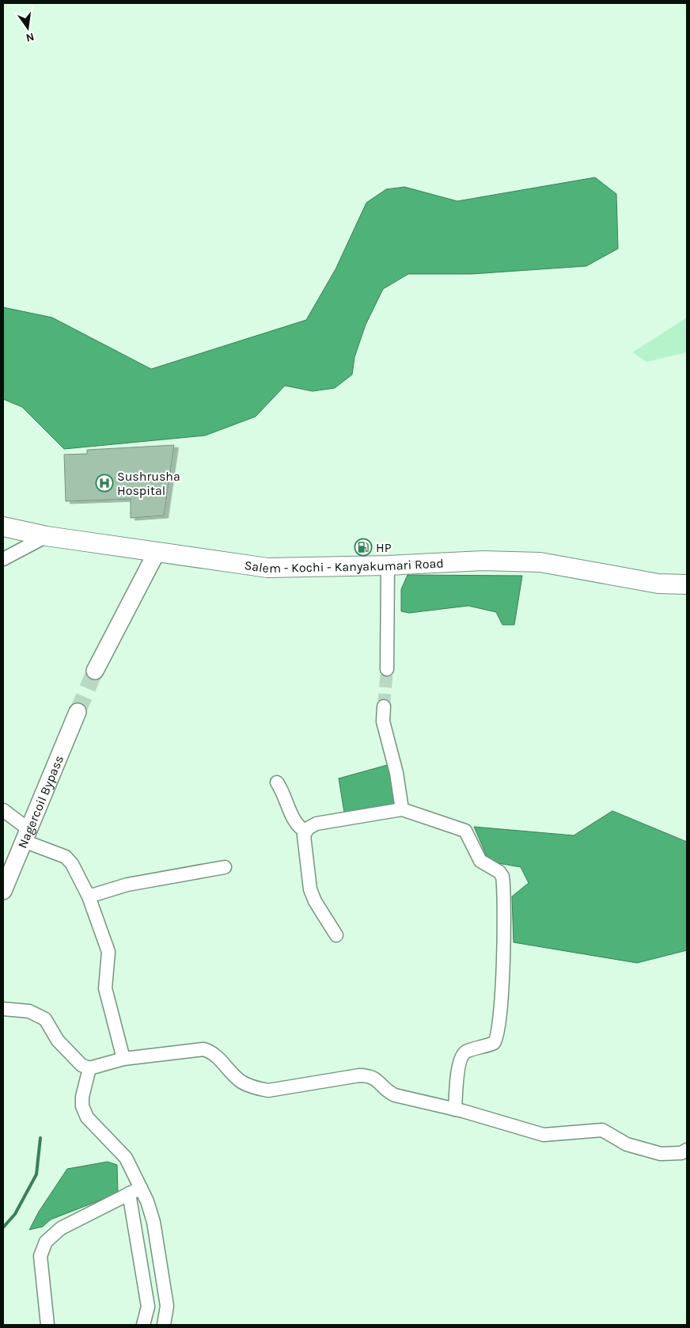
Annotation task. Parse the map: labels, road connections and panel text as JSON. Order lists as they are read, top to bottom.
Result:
{
  "streets": {
    "highway": ["Salem - Kochi - Kanyakumari Road"],
    "main road": ["Nagercoil Bypass"]
  },
  "places": {
    "hospital": ["Sushrusha Hospital"],
    "fuel station": ["HP"]
  },
  "north": "bottom"
}
